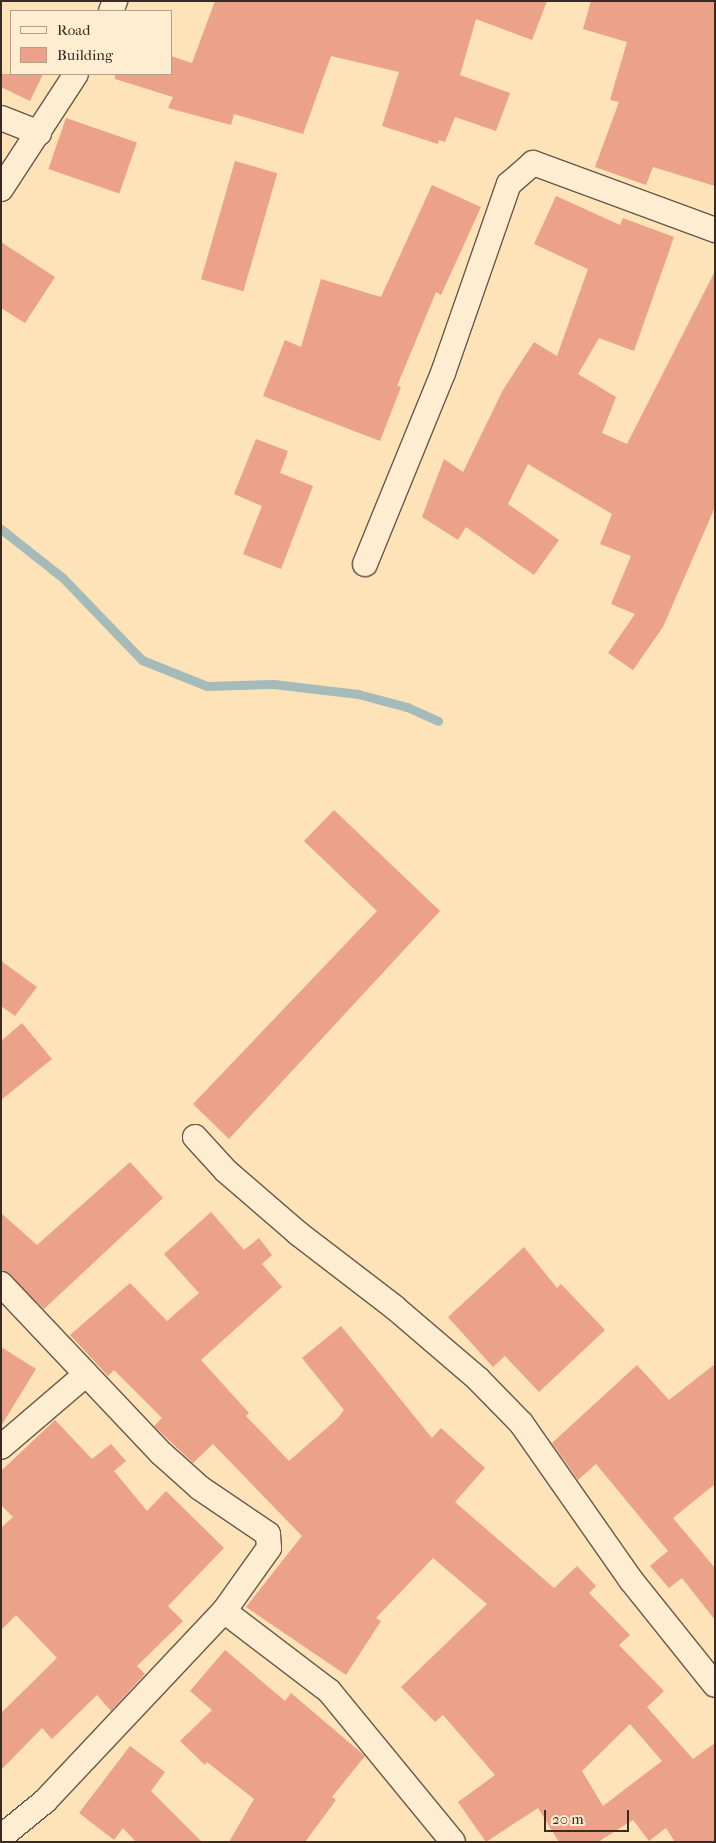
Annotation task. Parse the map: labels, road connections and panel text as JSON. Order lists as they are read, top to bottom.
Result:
{
  "legend": ["Road", "Building"],
  "scale_bar": "20 m"
}
